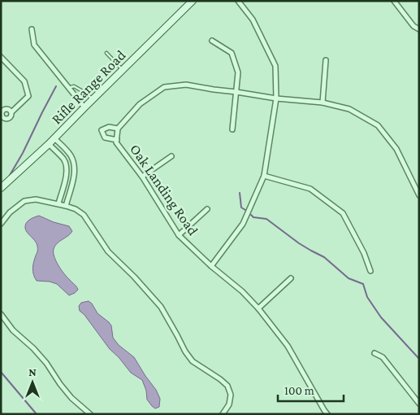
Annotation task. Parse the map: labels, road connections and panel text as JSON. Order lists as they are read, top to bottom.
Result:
{
  "streets": {
    "main road": ["Rifle Range Road"],
    "street": ["Oak Landing Road"]
  },
  "scale_bar": "100 m",
  "north": "top"
}
